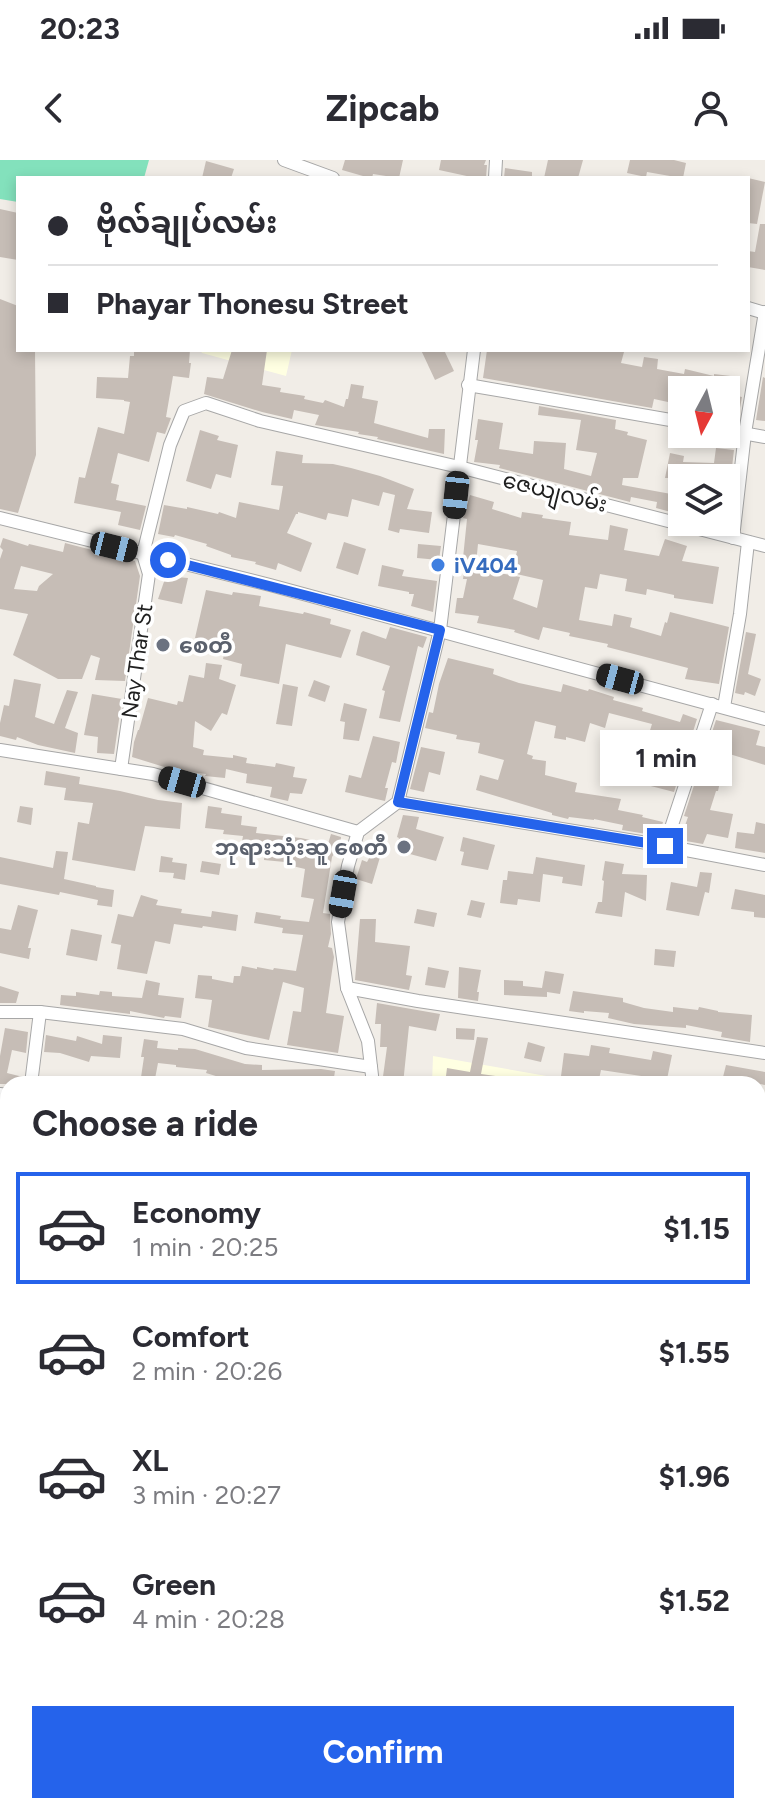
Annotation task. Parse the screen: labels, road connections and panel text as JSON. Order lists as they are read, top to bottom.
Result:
{
  "streets": {
    "street": ["ဇေယျလမ်း", "Nay Thar St"]
  },
  "crossings": [
    ["ဇေယျလမ်း", "Nay Thar St"]
  ],
  "places": ["iV404", "စေတီ", "ဘုရားသုံးဆူ စေတီ"],
  "north": "bottom",
  "page": {
    "status": "20:23",
    "header": "Zipcab",
    "banner": ["ဗိုလ်ချုပ်လမ်း", "Phayar Thonesu Street"],
    "bubble": "1 min",
    "heading": "Choose a ride",
    "list": [
      {
        "name": "Economy",
        "note": "1 min · 20:25",
        "value": "$1.15"
      },
      {
        "name": "Comfort",
        "note": "2 min · 20:26",
        "value": "$1.55"
      },
      {
        "name": "XL",
        "note": "3 min · 20:27",
        "value": "$1.96"
      },
      {
        "name": "Green",
        "note": "4 min · 20:28",
        "value": "$1.52"
      }
    ],
    "buttons": "Confirm"
  }
}
